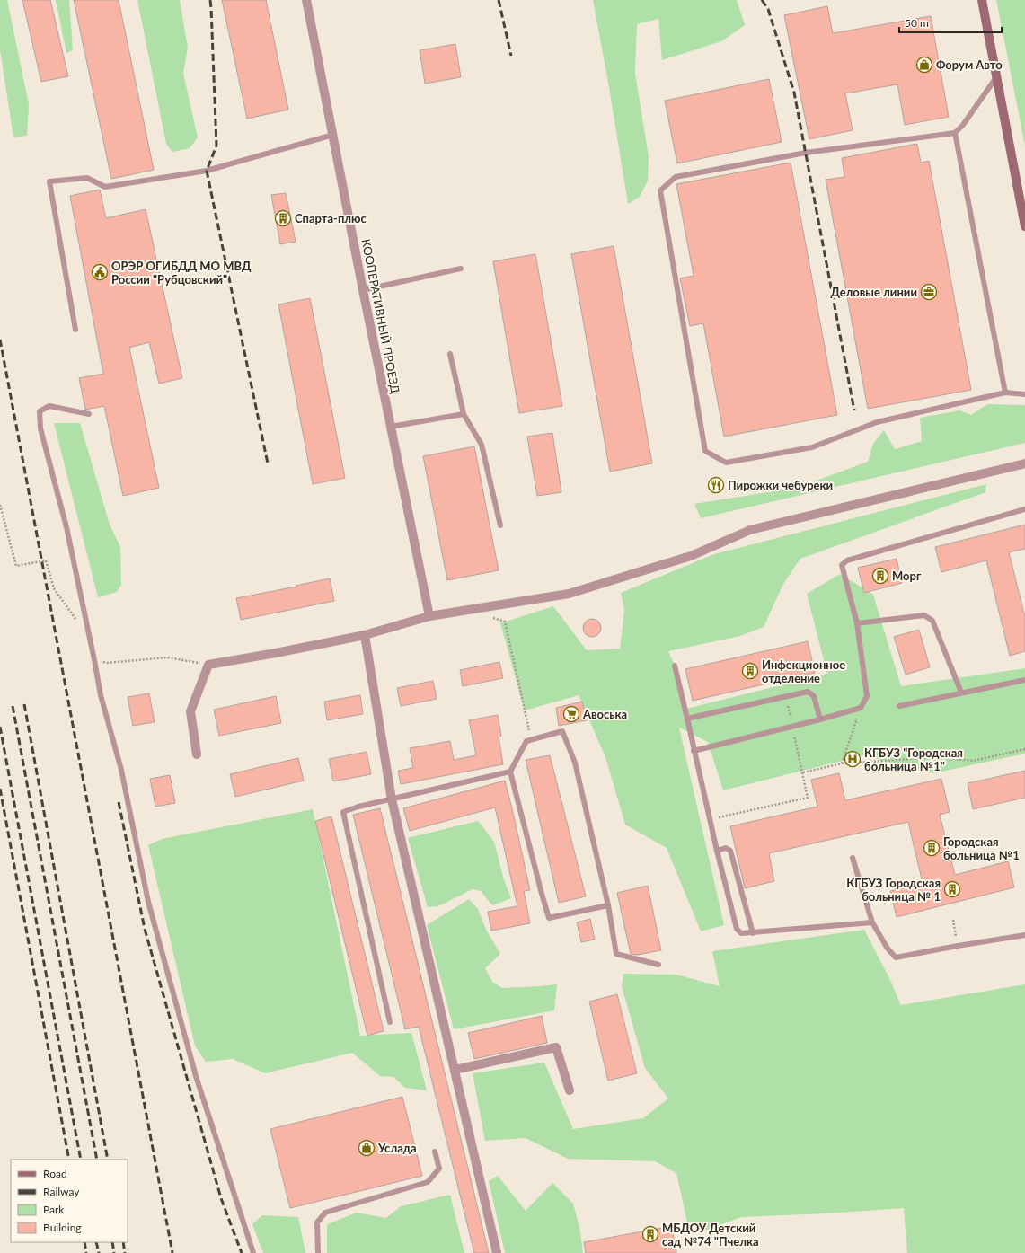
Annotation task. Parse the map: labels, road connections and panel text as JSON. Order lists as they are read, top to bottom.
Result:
{
  "streets": {
    "street": ["КООПЕРАТИВНЫЙ ПРОЕЗД"]
  },
  "places": {
    "shop": ["Форум Авто", "Услада"],
    "building": [
      "Спарта-плюс",
      "Морг",
      "Инфекционное отделение",
      "Городская больница №1",
      "КГБУЗ Городская больница № 1",
      "МБДОУ Детский сад №74 \"Пчелка"
    ],
    "public building": ["ОРЭР ОГИБДД МО МВД России \"Рубцовский\""],
    "office": ["Деловые линии"],
    "restaurant": ["Пирожки чебуреки"],
    "supermarket": ["Авоська"],
    "hospital": ["КГБУЗ \"Городская больница №1\""]
  },
  "legend": [
    "Road",
    "Railway",
    "Park",
    "Building"
  ],
  "scale_bar": "50 m"
}
